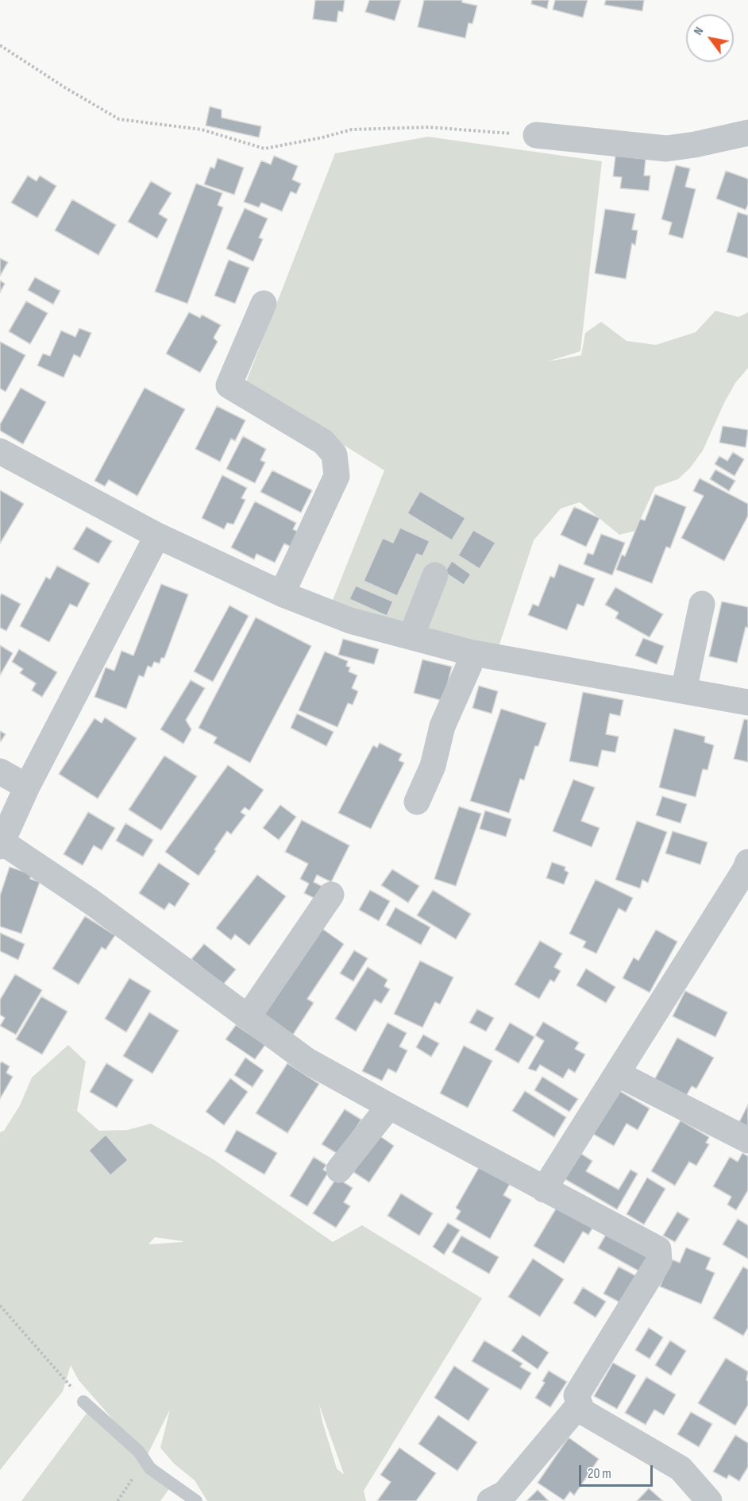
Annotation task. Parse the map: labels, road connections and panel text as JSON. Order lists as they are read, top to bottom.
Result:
{
  "scale_bar": "20 m",
  "north": "top left"
}
